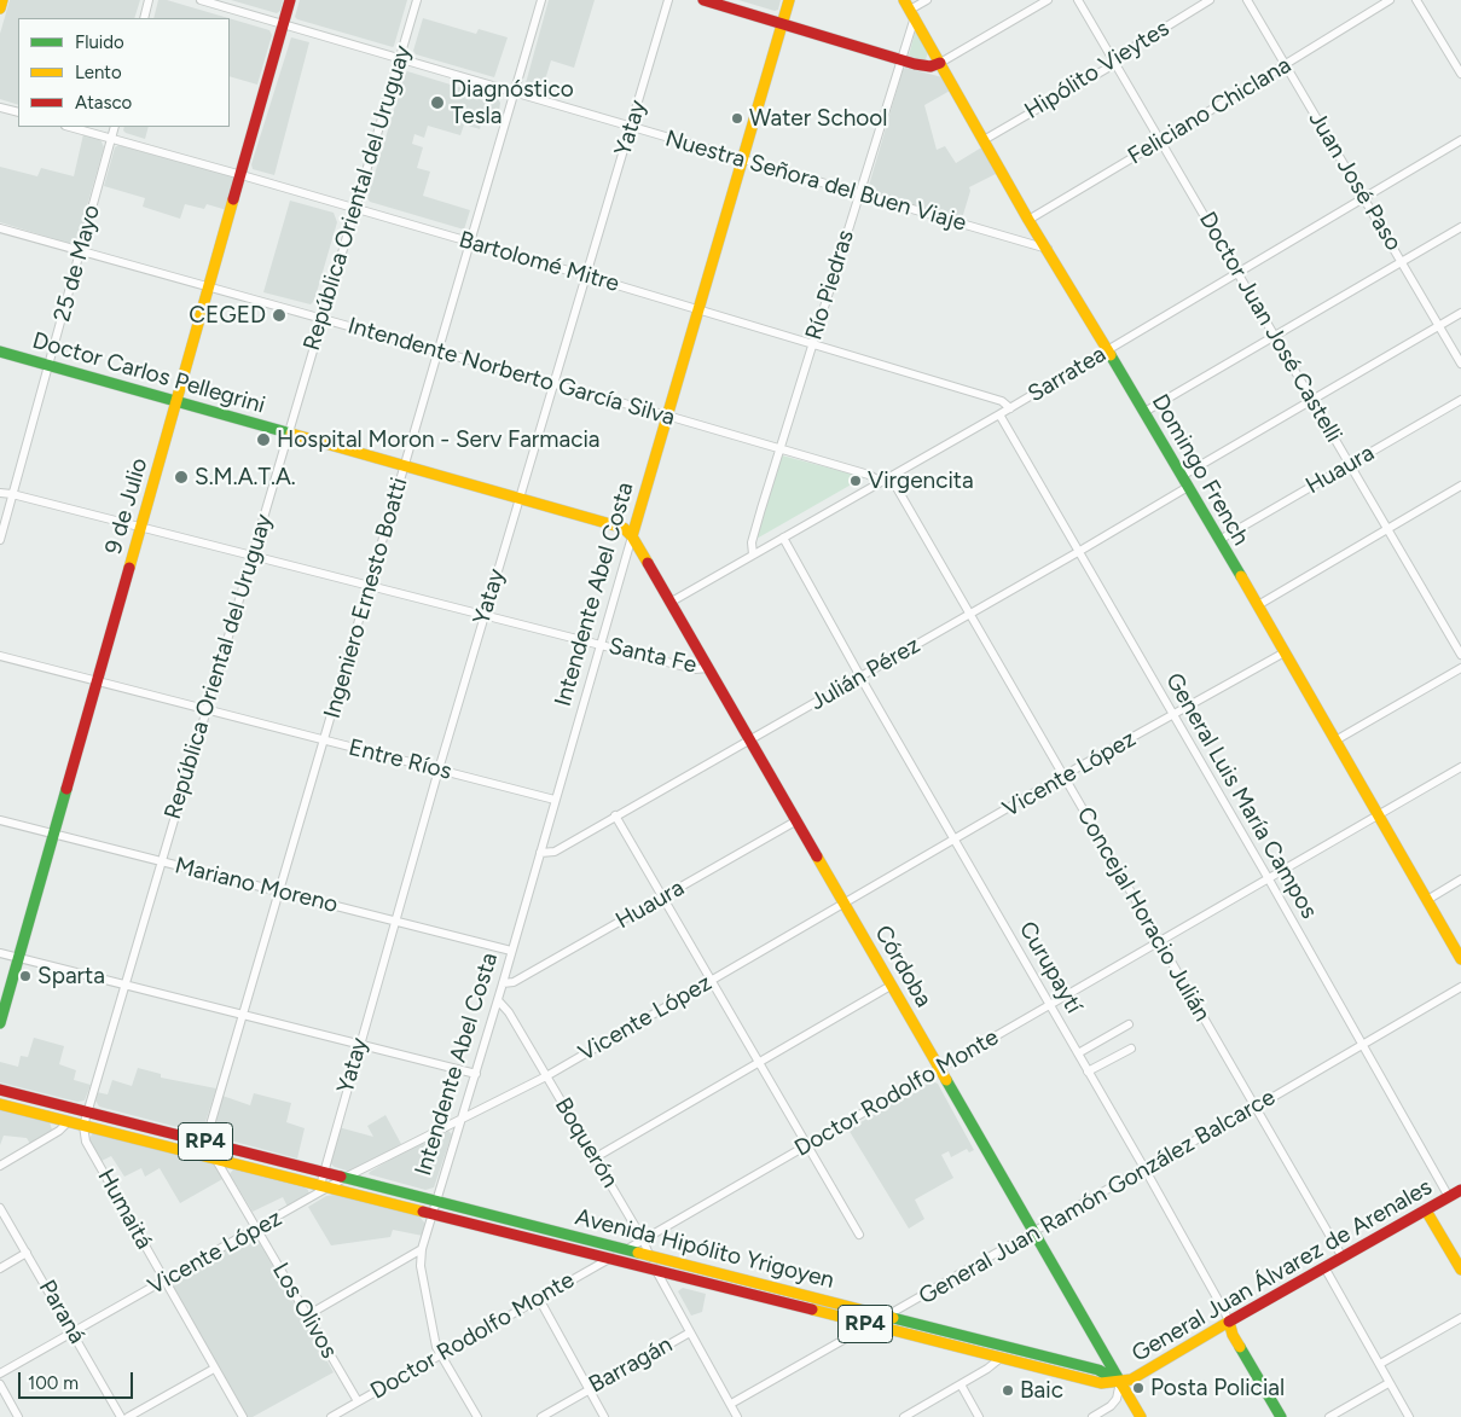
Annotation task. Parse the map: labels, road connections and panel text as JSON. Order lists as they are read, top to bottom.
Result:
{
  "streets": {
    "street": [
      "Hipólito Vieytes",
      "Feliciano Chiclana",
      "Yatay",
      "Nuestra Señora del Buen Viaje",
      "Juan José Paso",
      "República Oriental del Uruguay",
      "Bartolomé Mitre",
      "25 de Mayo",
      "Río Piedras",
      "Doctor Juan José Castelli",
      "Intendente Norberto García Silva",
      "Doctor Carlos Pellegrini",
      "Sarratea",
      "Domingo French",
      "Huaura",
      "9 de Julio",
      "Intendente Abel Costa",
      "Ingeniero Ernesto Boatti",
      "Santa Fe",
      "Julián Pérez",
      "Entre Ríos",
      "Vicente López",
      "General Luis María Campos",
      "Mariano Moreno",
      "Concejal Horacio Julián",
      "Córdoba",
      "Curupaytí",
      "Doctor Rodolfo Monte",
      "RP4",
      "Boquerón",
      "General Juan Ramón González Balcarce",
      "Humaitá",
      "Avenida Hipólito Yrigoyen",
      "General Juan Álvarez de Arenales",
      "Los Olivos",
      "Paraná",
      "Barragán"
    ]
  },
  "crossings": [
    ["Hipólito Vieytes", "Doctor Juan José Castelli"],
    ["Hipólito Vieytes", "Domingo French"],
    ["Feliciano Chiclana", "Juan José Paso"],
    ["Feliciano Chiclana", "Doctor Juan José Castelli"],
    ["Feliciano Chiclana", "Domingo French"],
    ["Yatay", "Nuestra Señora del Buen Viaje"],
    ["Yatay", "Bartolomé Mitre"],
    ["Yatay", "Intendente Norberto García Silva"],
    ["Yatay", "Doctor Carlos Pellegrini"],
    ["Yatay", "Santa Fe"],
    ["Yatay", "Entre Ríos"],
    ["Yatay", "Vicente López"],
    ["Yatay", "Mariano Moreno"],
    ["Yatay", "Avenida Hipólito Yrigoyen"],
    ["Nuestra Señora del Buen Viaje", "República Oriental del Uruguay"],
    ["Nuestra Señora del Buen Viaje", "Río Piedras"],
    ["Nuestra Señora del Buen Viaje", "Domingo French"],
    ["Nuestra Señora del Buen Viaje", "9 de Julio"],
    ["Nuestra Señora del Buen Viaje", "Intendente Abel Costa"],
    ["Nuestra Señora del Buen Viaje", "Ingeniero Ernesto Boatti"],
    ["Juan José Paso", "Sarratea"],
    ["República Oriental del Uruguay", "Bartolomé Mitre"],
    ["República Oriental del Uruguay", "Intendente Norberto García Silva"],
    ["República Oriental del Uruguay", "Doctor Carlos Pellegrini"],
    ["República Oriental del Uruguay", "Santa Fe"],
    ["República Oriental del Uruguay", "Entre Ríos"],
    ["República Oriental del Uruguay", "Mariano Moreno"],
    ["República Oriental del Uruguay", "Humaitá"],
    ["República Oriental del Uruguay", "Avenida Hipólito Yrigoyen"],
    ["Bartolomé Mitre", "25 de Mayo"],
    ["Bartolomé Mitre", "Río Piedras"],
    ["Bartolomé Mitre", "Sarratea"],
    ["Bartolomé Mitre", "9 de Julio"],
    ["Bartolomé Mitre", "Intendente Abel Costa"],
    ["Bartolomé Mitre", "Ingeniero Ernesto Boatti"],
    ["25 de Mayo", "Intendente Norberto García Silva"],
    ["25 de Mayo", "Doctor Carlos Pellegrini"],
    ["25 de Mayo", "Santa Fe"],
    ["Río Piedras", "Intendente Norberto García Silva"],
    ["Río Piedras", "Sarratea"],
    ["Río Piedras", "Domingo French"],
    ["Doctor Juan José Castelli", "Sarratea"],
    ["Doctor Juan José Castelli", "Huaura"],
    ["Intendente Norberto García Silva", "Sarratea"],
    ["Intendente Norberto García Silva", "9 de Julio"],
    ["Intendente Norberto García Silva", "Intendente Abel Costa"],
    ["Intendente Norberto García Silva", "Ingeniero Ernesto Boatti"],
    ["Doctor Carlos Pellegrini", "9 de Julio"],
    ["Doctor Carlos Pellegrini", "Intendente Abel Costa"],
    ["Doctor Carlos Pellegrini", "Ingeniero Ernesto Boatti"],
    ["Doctor Carlos Pellegrini", "Córdoba"],
    ["Sarratea", "Domingo French"],
    ["Sarratea", "General Luis María Campos"],
    ["Sarratea", "Concejal Horacio Julián"],
    ["Sarratea", "Córdoba"],
    ["Sarratea", "Curupaytí"],
    ["Domingo French", "Huaura"],
    ["Domingo French", "Julián Pérez"],
    ["Domingo French", "Vicente López"],
    ["Domingo French", "Doctor Rodolfo Monte"],
    ["Huaura", "Intendente Abel Costa"],
    ["Huaura", "Córdoba"],
    ["9 de Julio", "Santa Fe"],
    ["9 de Julio", "Entre Ríos"],
    ["9 de Julio", "Mariano Moreno"],
    ["Intendente Abel Costa", "Santa Fe"],
    ["Intendente Abel Costa", "Julián Pérez"],
    ["Intendente Abel Costa", "Entre Ríos"],
    ["Intendente Abel Costa", "Vicente López"],
    ["Intendente Abel Costa", "Mariano Moreno"],
    ["Intendente Abel Costa", "Córdoba"],
    ["Intendente Abel Costa", "Doctor Rodolfo Monte"],
    ["Intendente Abel Costa", "Boquerón"],
    ["Intendente Abel Costa", "Avenida Hipólito Yrigoyen"],
    ["Ingeniero Ernesto Boatti", "Santa Fe"],
    ["Ingeniero Ernesto Boatti", "Entre Ríos"],
    ["Ingeniero Ernesto Boatti", "Mariano Moreno"],
    ["Ingeniero Ernesto Boatti", "Avenida Hipólito Yrigoyen"],
    ["Santa Fe", "Córdoba"],
    ["Julián Pérez", "General Luis María Campos"],
    ["Julián Pérez", "Concejal Horacio Julián"],
    ["Julián Pérez", "Córdoba"],
    ["Julián Pérez", "Curupaytí"],
    ["Vicente López", "General Luis María Campos"],
    ["Vicente López", "Concejal Horacio Julián"],
    ["Vicente López", "Córdoba"],
    ["Vicente López", "Curupaytí"],
    ["Vicente López", "Boquerón"],
    ["Vicente López", "Humaitá"],
    ["Vicente López", "Avenida Hipólito Yrigoyen"],
    ["Vicente López", "Los Olivos"],
    ["Vicente López", "Paraná"],
    ["General Luis María Campos", "Doctor Rodolfo Monte"],
    ["General Luis María Campos", "General Juan Ramón González Balcarce"],
    ["General Luis María Campos", "General Juan Álvarez de Arenales"],
    ["Concejal Horacio Julián", "Doctor Rodolfo Monte"],
    ["Concejal Horacio Julián", "General Juan Ramón González Balcarce"],
    ["Concejal Horacio Julián", "General Juan Álvarez de Arenales"],
    ["Córdoba", "Doctor Rodolfo Monte"],
    ["Córdoba", "General Juan Ramón González Balcarce"],
    ["Córdoba", "Avenida Hipólito Yrigoyen"],
    ["Córdoba", "General Juan Álvarez de Arenales"],
    ["Curupaytí", "Doctor Rodolfo Monte"],
    ["Curupaytí", "General Juan Ramón González Balcarce"],
    ["Curupaytí", "General Juan Álvarez de Arenales"],
    ["Doctor Rodolfo Monte", "Boquerón"],
    ["Doctor Rodolfo Monte", "Avenida Hipólito Yrigoyen"],
    ["Doctor Rodolfo Monte", "Los Olivos"],
    ["Boquerón", "General Juan Ramón González Balcarce"],
    ["Boquerón", "Avenida Hipólito Yrigoyen"],
    ["Boquerón", "Barragán"],
    ["General Juan Ramón González Balcarce", "Avenida Hipólito Yrigoyen"],
    ["Humaitá", "Avenida Hipólito Yrigoyen"],
    ["Avenida Hipólito Yrigoyen", "General Juan Álvarez de Arenales"],
    ["Avenida Hipólito Yrigoyen", "Los Olivos"]
  ],
  "places": [
    "Diagnóstico Tesla",
    "Water School",
    "CEGED",
    "Hospital Moron - Serv Farmacia",
    "S.M.A.T.A.",
    "Virgencita",
    "Sparta",
    "Posta Policial",
    "Baic"
  ],
  "legend": ["Fluido", "Lento", "Atasco"],
  "scale_bar": "100 m"
}
